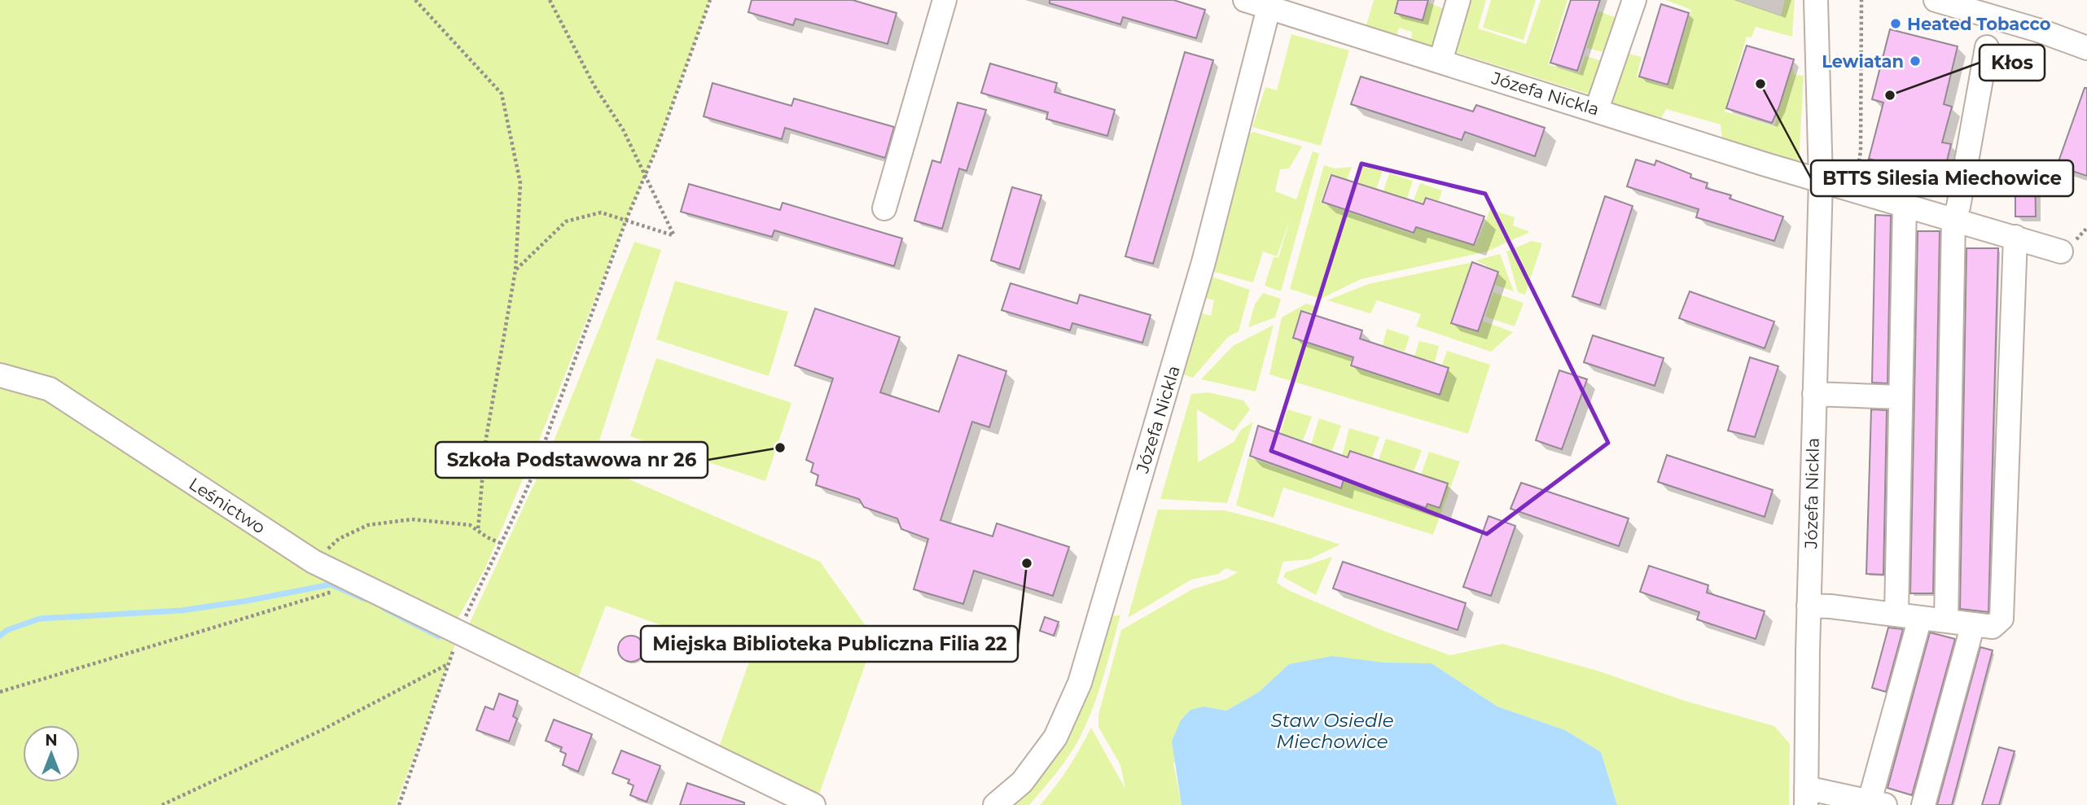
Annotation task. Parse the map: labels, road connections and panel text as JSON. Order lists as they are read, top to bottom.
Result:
{
  "streets": {
    "street": ["Józefa Nickla", "Leśnictwo"]
  },
  "water": ["Staw Osiedle Miechowice"],
  "places": [
    "Heated Tobacco",
    "Lewiatan",
    "BTTS Silesia Miechowice",
    "Kłos",
    "Szkoła Podstawowa nr 26",
    "Miejska Biblioteka Publiczna Filia 22"
  ],
  "north": "top"
}
